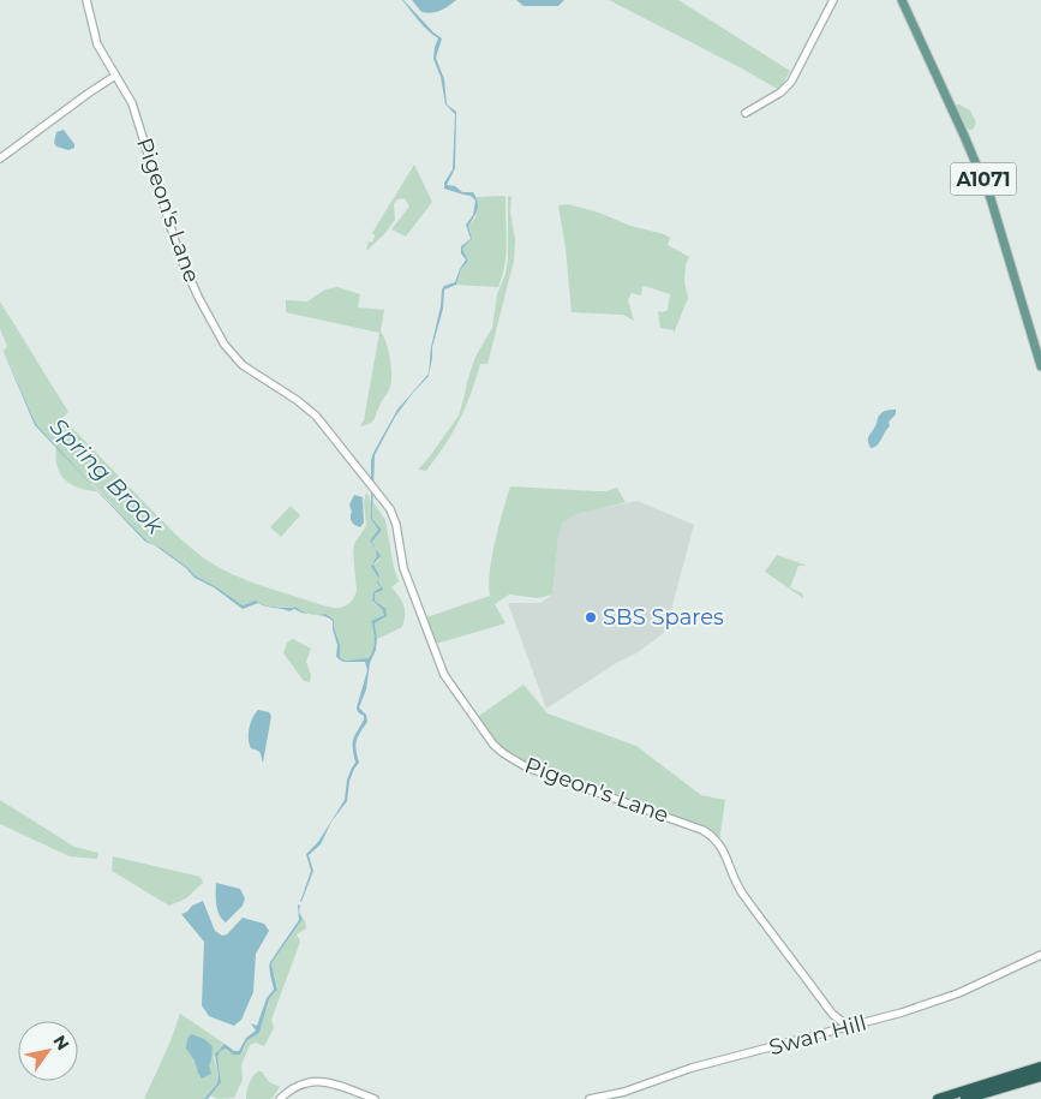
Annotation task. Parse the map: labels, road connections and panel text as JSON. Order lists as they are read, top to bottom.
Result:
{
  "streets": {
    "main road": ["A1071"],
    "street": ["Pigeon's Lane", "Swan Hill"]
  },
  "crossings": [
    ["Pigeon's Lane", "Swan Hill"]
  ],
  "water": ["Spring Brook"],
  "places": ["SBS Spares"],
  "north": "top right"
}
